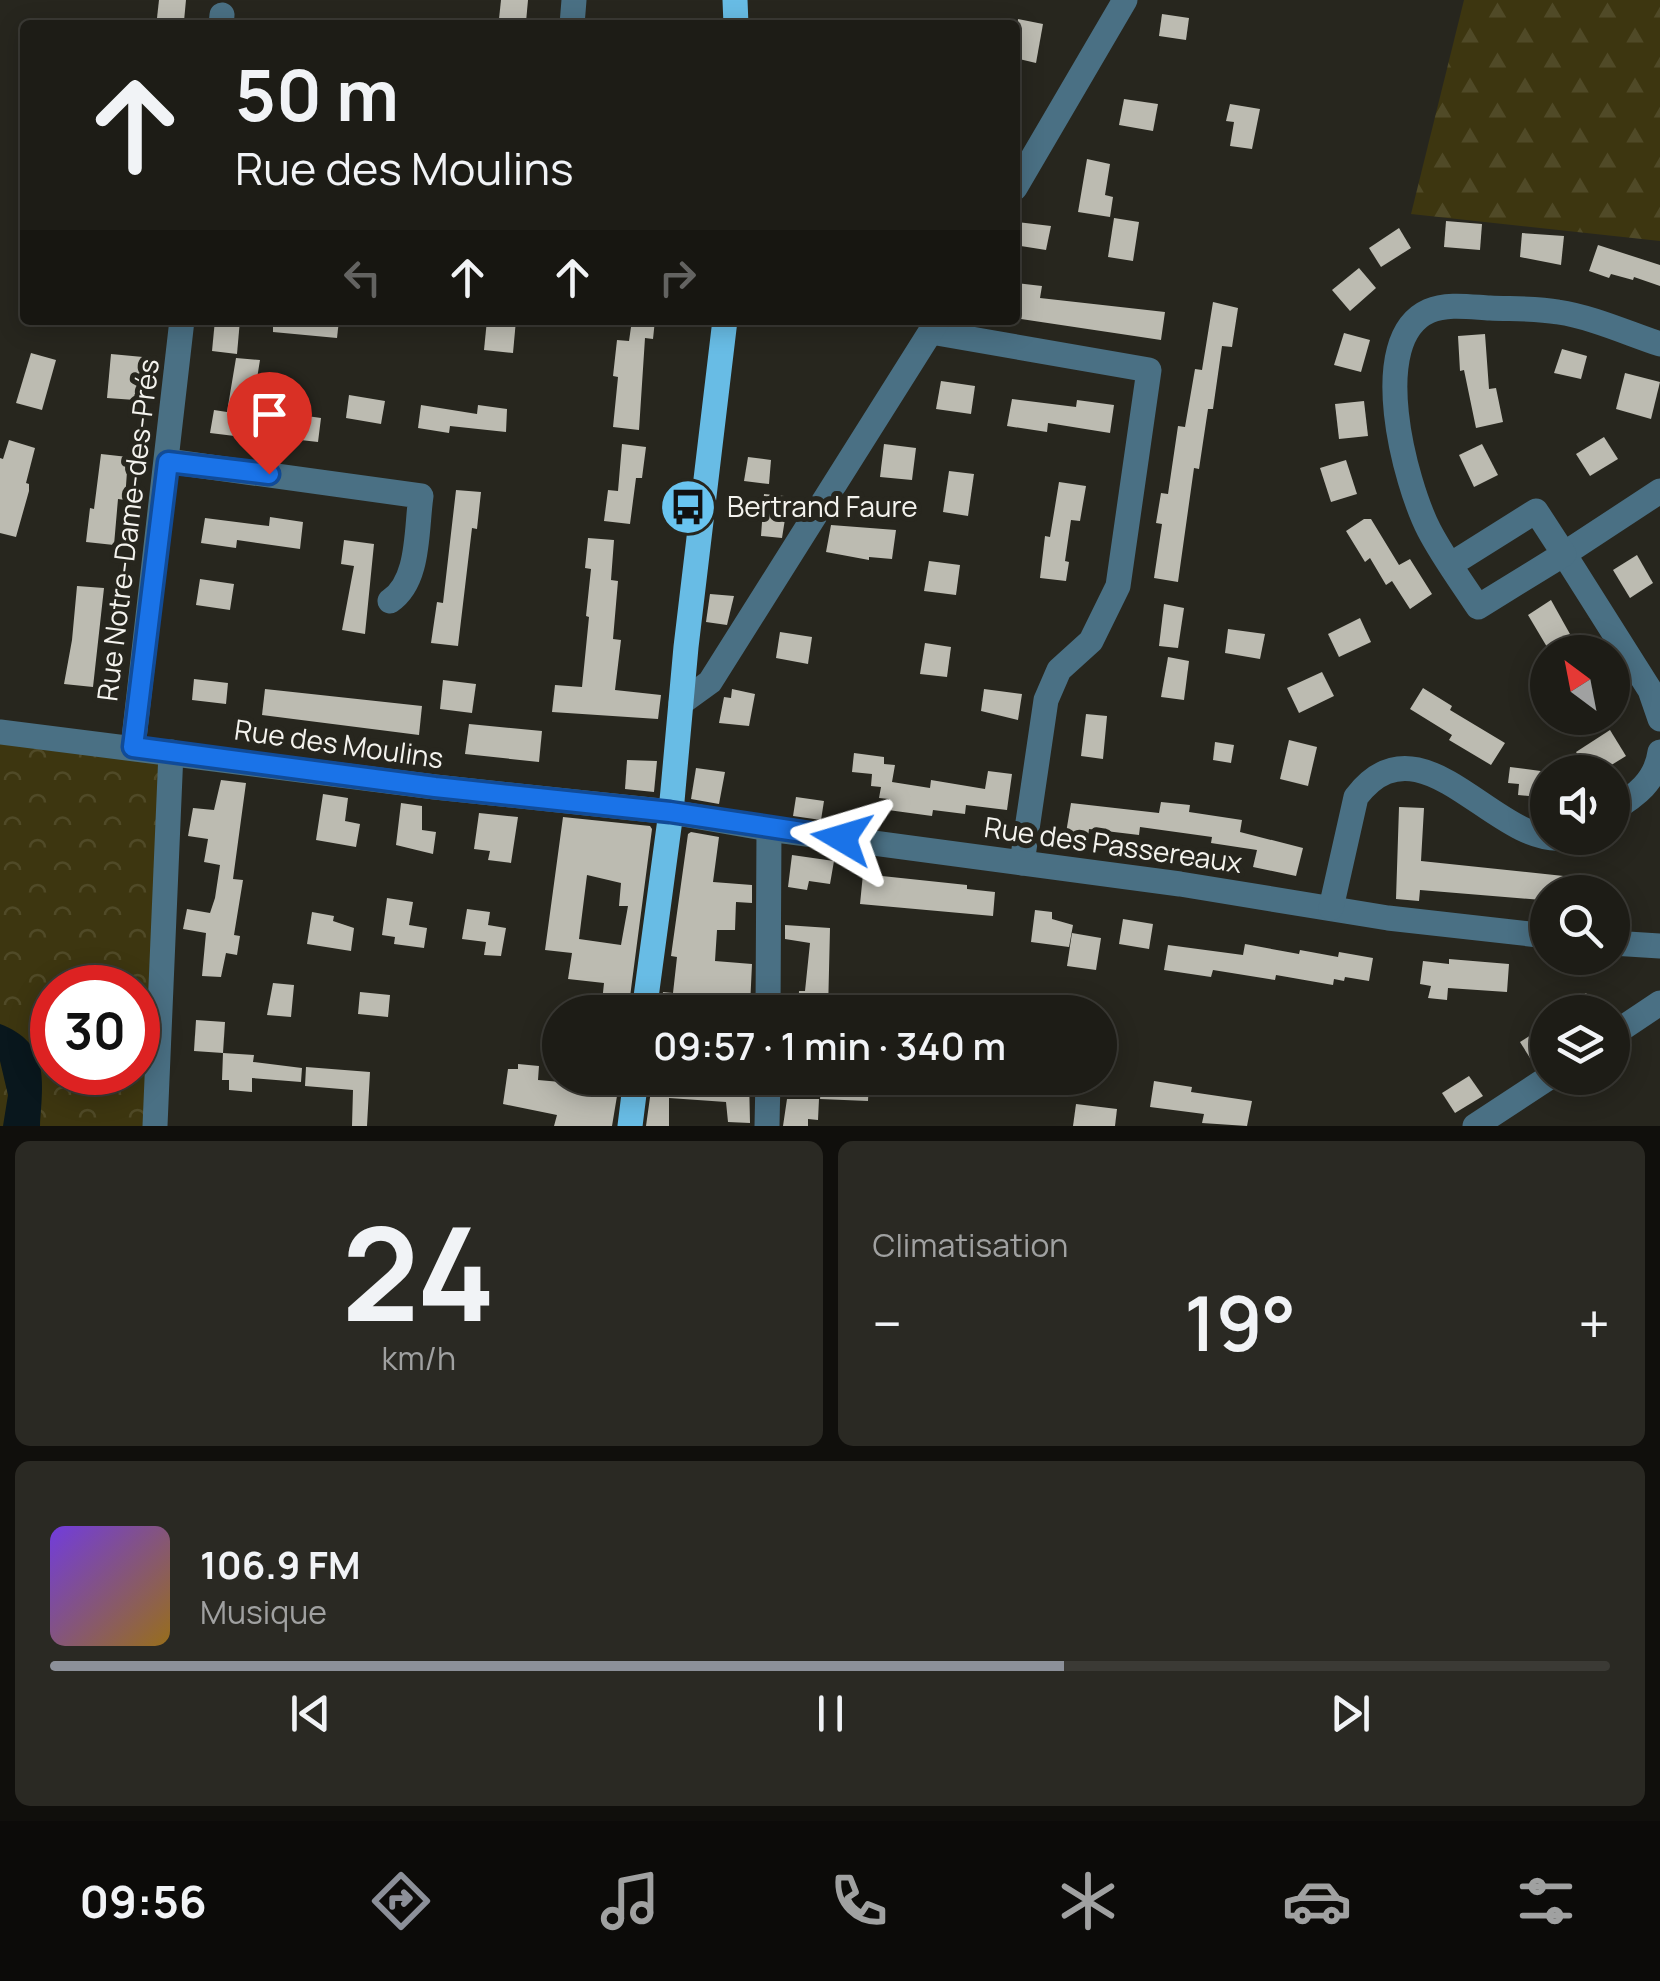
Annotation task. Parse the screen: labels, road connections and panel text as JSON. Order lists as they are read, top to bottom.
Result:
{
  "streets": {
    "street": ["Rue Notre-Dame-des-Prés", "Rue des Moulins", "Rue des Passereaux"]
  },
  "crossings": [
    ["Rue Notre-Dame-des-Prés", "Rue des Moulins"],
    ["Rue des Moulins", "Rue des Passereaux"]
  ],
  "places": {
    "bus stop": ["Bertrand Faure"]
  },
  "north": "top left",
  "page": {
    "turn": ["50 m", "Rue des Moulins"],
    "limit": "30",
    "trip": "09:57 · 1 min · 340 m",
    "tile": [
      ["24", "km/h"],
      "Climatisation"
    ],
    "heat": ["−", "19°", "+"],
    "song": ["106.9 FM", "Musique"],
    "tabs": "09:56"
  }
}
